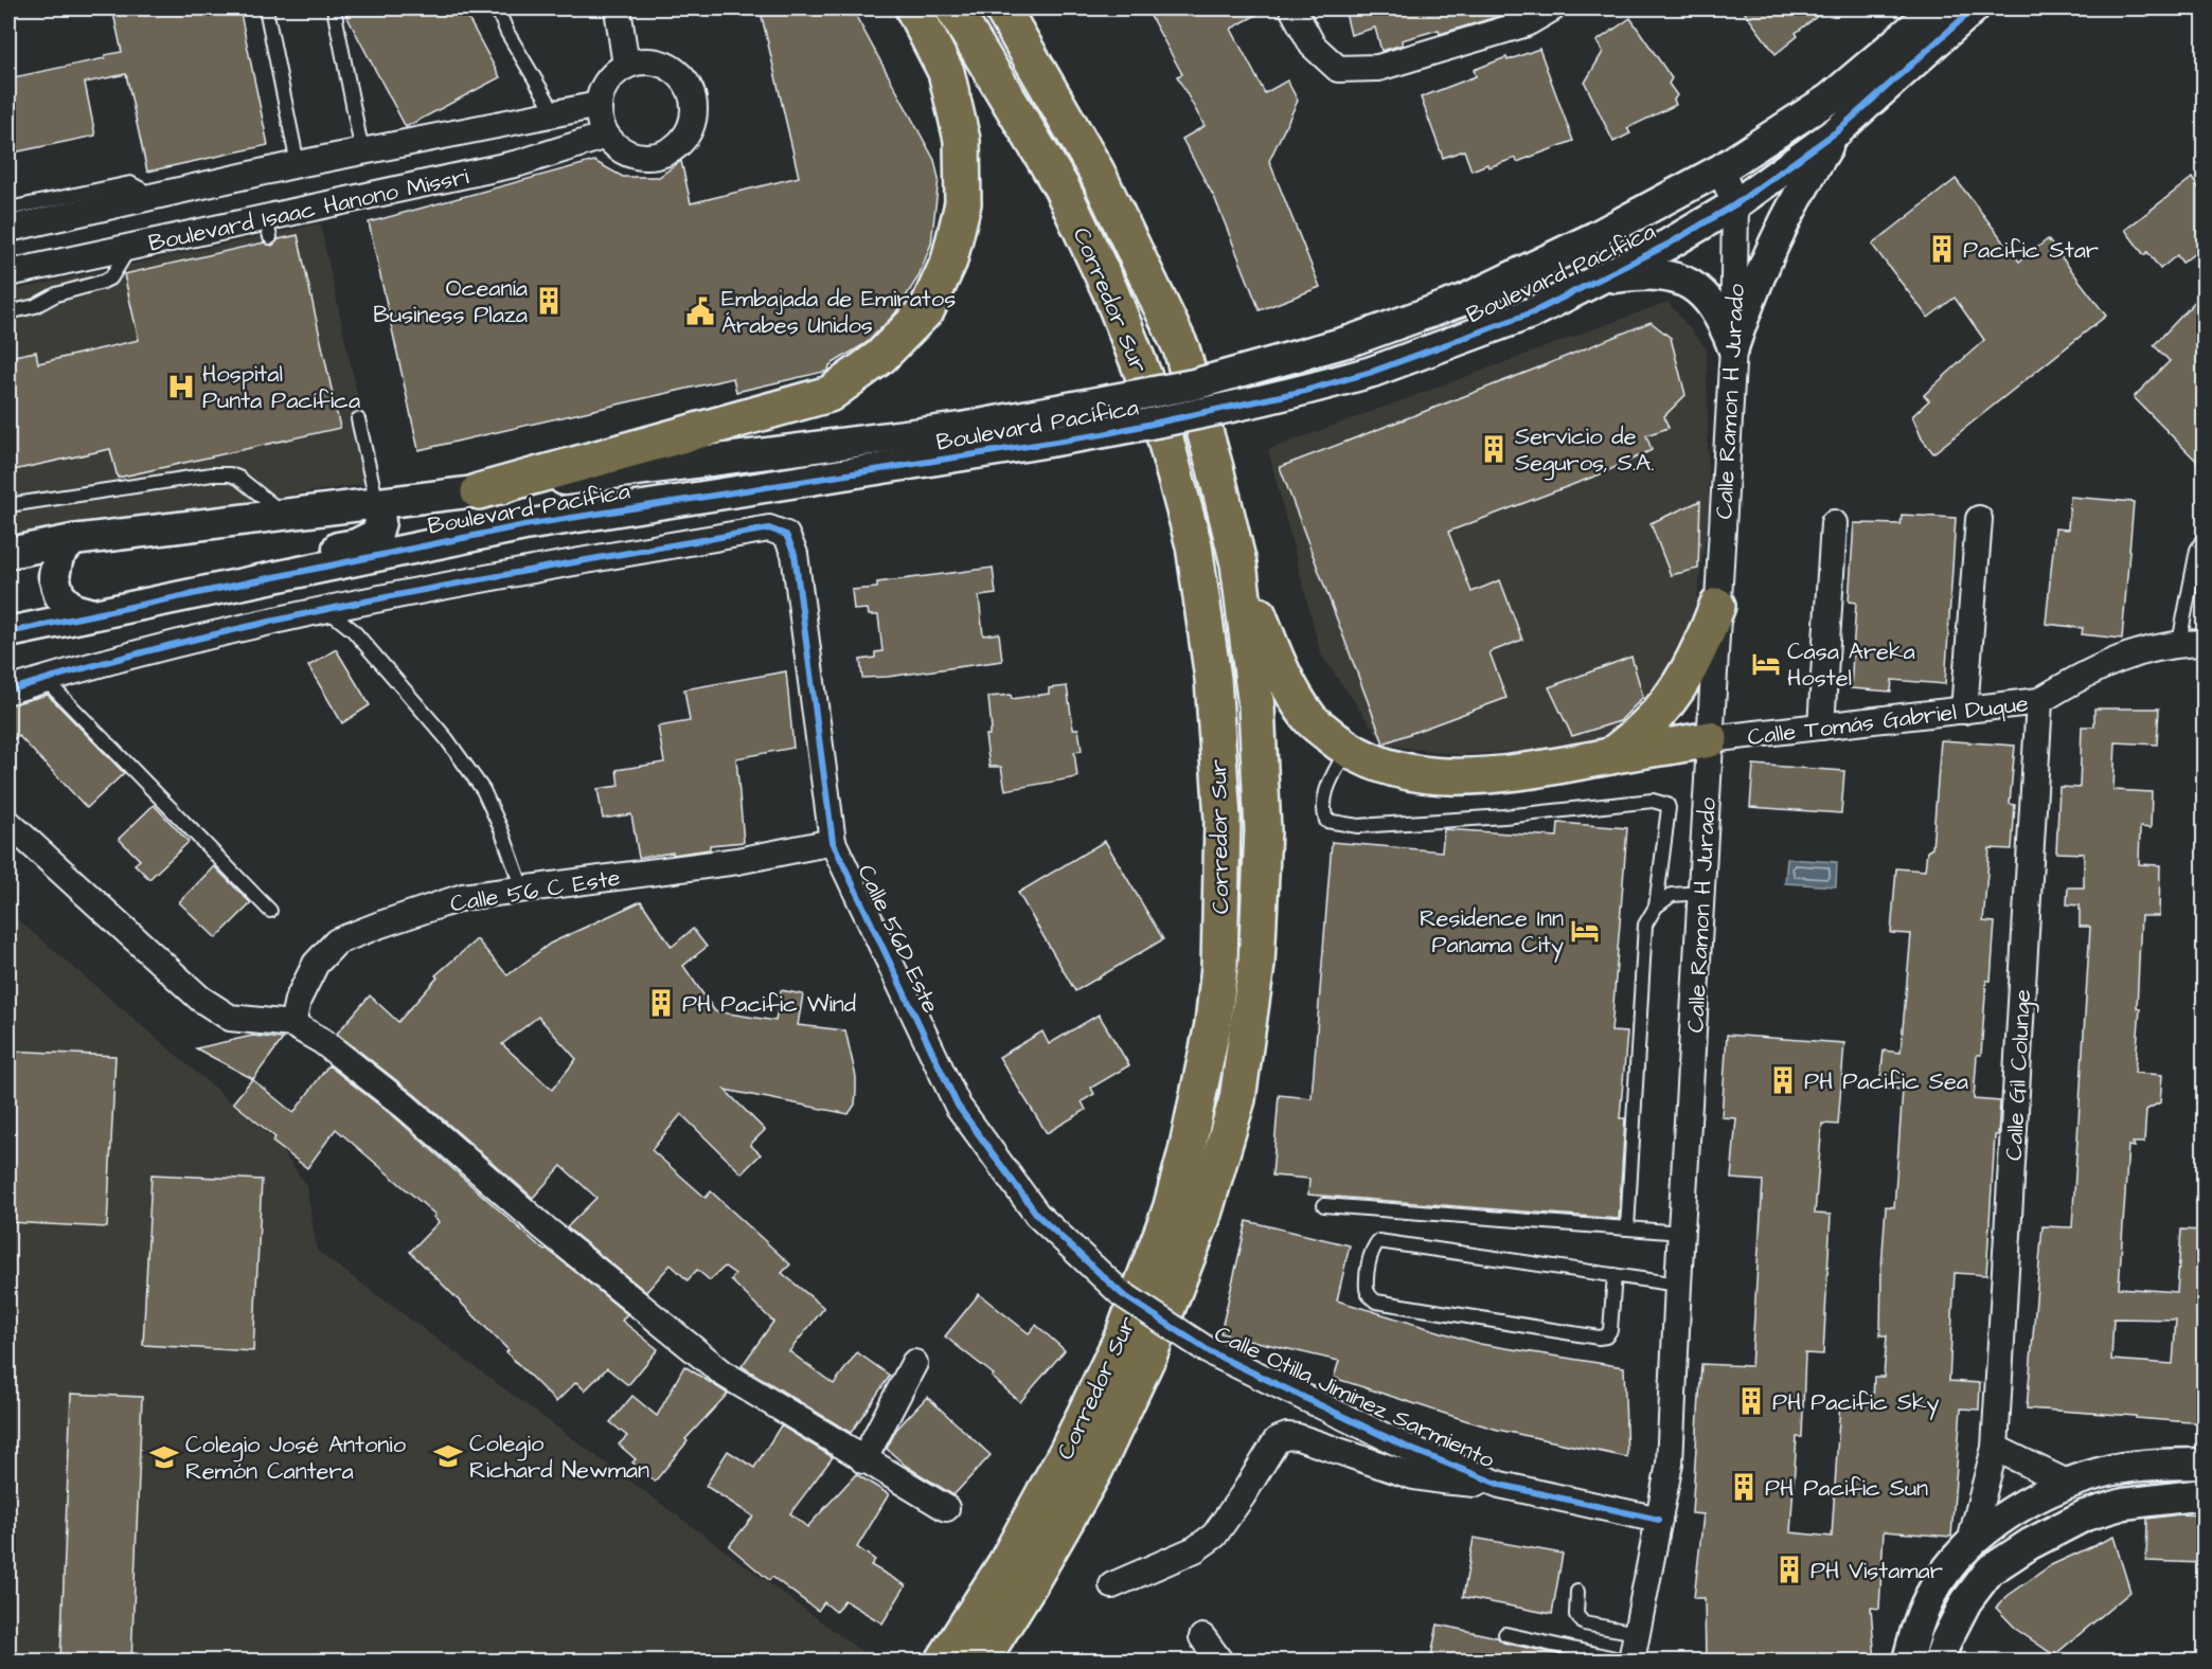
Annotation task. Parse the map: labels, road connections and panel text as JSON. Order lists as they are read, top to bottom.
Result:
{
  "streets": {
    "highway": ["Corredor Sur"],
    "street": [
      "Boulevard Isaac Hanono Missri",
      "Boulevard Pacífica",
      "Calle Ramon H Jurado",
      "Calle Tomás Gabriel Duque",
      "Calle 56 C Este",
      "Calle 56D Este",
      "Calle Gil Colunge",
      "Calle Otilla Jiminez Sarmiento"
    ]
  },
  "crossings": [
    ["Boulevard Pacífica", "Calle Ramon H Jurado"],
    ["Calle Ramon H Jurado", "Calle Tomás Gabriel Duque"],
    ["Calle Ramon H Jurado", "Calle Otilla Jiminez Sarmiento"],
    ["Calle Tomás Gabriel Duque", "Calle Gil Colunge"],
    ["Calle 56 C Este", "Calle 56D Este"],
    ["Calle 56D Este", "Calle Otilla Jiminez Sarmiento"]
  ],
  "places": {
    "building": [
      "Pacific Star",
      "Oceanía Business Plaza",
      "Servicio de Seguros, S.A.",
      "PH Pacific Wind",
      "PH Pacific Sea",
      "PH Pacific Sky",
      "PH Pacific Sun",
      "PH Vistamar"
    ],
    "public building": ["Embajada de Emiratos Árabes Unidos"],
    "hospital": ["Hospital Punta Pacífica"],
    "hotel": ["Casa Areka Hostel", "Residence Inn Panama City"],
    "school or university": ["Colegio Richard Newman", "Colegio José Antonio Remón Cantera"]
  }
}
